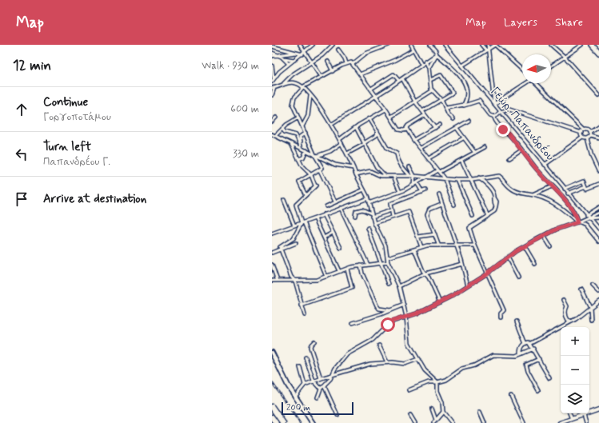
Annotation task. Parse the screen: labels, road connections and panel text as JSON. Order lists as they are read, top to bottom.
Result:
{
  "streets": {
    "street": ["Γεώρ. Παπανδρέου"]
  },
  "scale_bar": "200 m",
  "north": "left",
  "page": {
    "header": "Map",
    "nav": ["Map", "Layers", "Share"],
    "heading": ["12 min", "Walk · 930 m"],
    "list": [
      ["Continue", "Γοργοποτάμου", "600 m"],
      ["Turn left", "Παπανδρέου Γ.", "330 m"],
      "Arrive at destination"
    ],
    "map_buttons": ["+", "−"],
    "scale": "200 m"
  }
}
